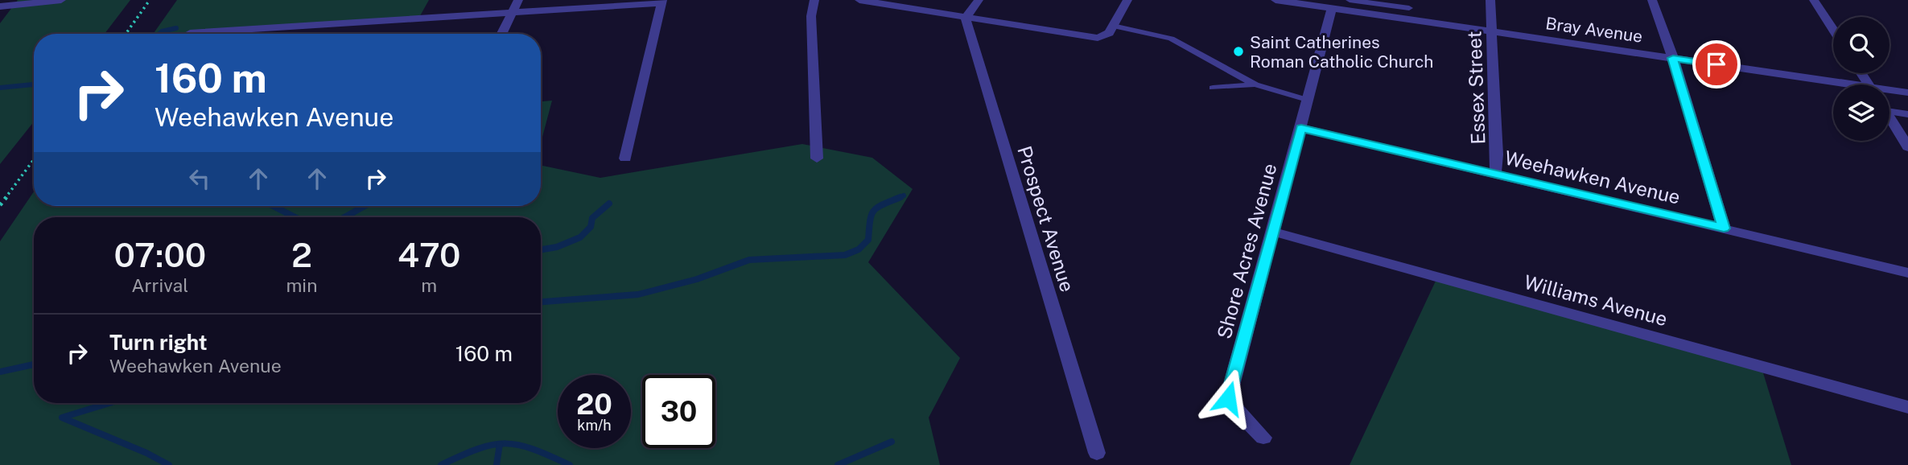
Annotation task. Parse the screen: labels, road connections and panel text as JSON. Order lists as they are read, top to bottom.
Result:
{
  "streets": {
    "street": [
      "Bray Avenue",
      "Essex Street",
      "Weehawken Avenue",
      "Prospect Avenue",
      "Shore Acres Avenue",
      "Williams Avenue"
    ]
  },
  "crossings": [
    ["Bray Avenue", "Essex Street"],
    ["Bray Avenue", "Shore Acres Avenue"],
    ["Essex Street", "Weehawken Avenue"],
    ["Weehawken Avenue", "Shore Acres Avenue"],
    ["Shore Acres Avenue", "Williams Avenue"]
  ],
  "places": ["Saint Catherines Roman Catholic Church"],
  "page": {
    "turn": ["160 m", "Weehawken Avenue"],
    "eta": [
      "07:00",
      "Arrival",
      "2",
      "min",
      "470",
      "m"
    ],
    "list": [
      {
        "name": "Turn right",
        "note": "Weehawken Avenue",
        "value": "160 m"
      }
    ],
    "speed": "20 km/h",
    "limit": "30"
  }
}
